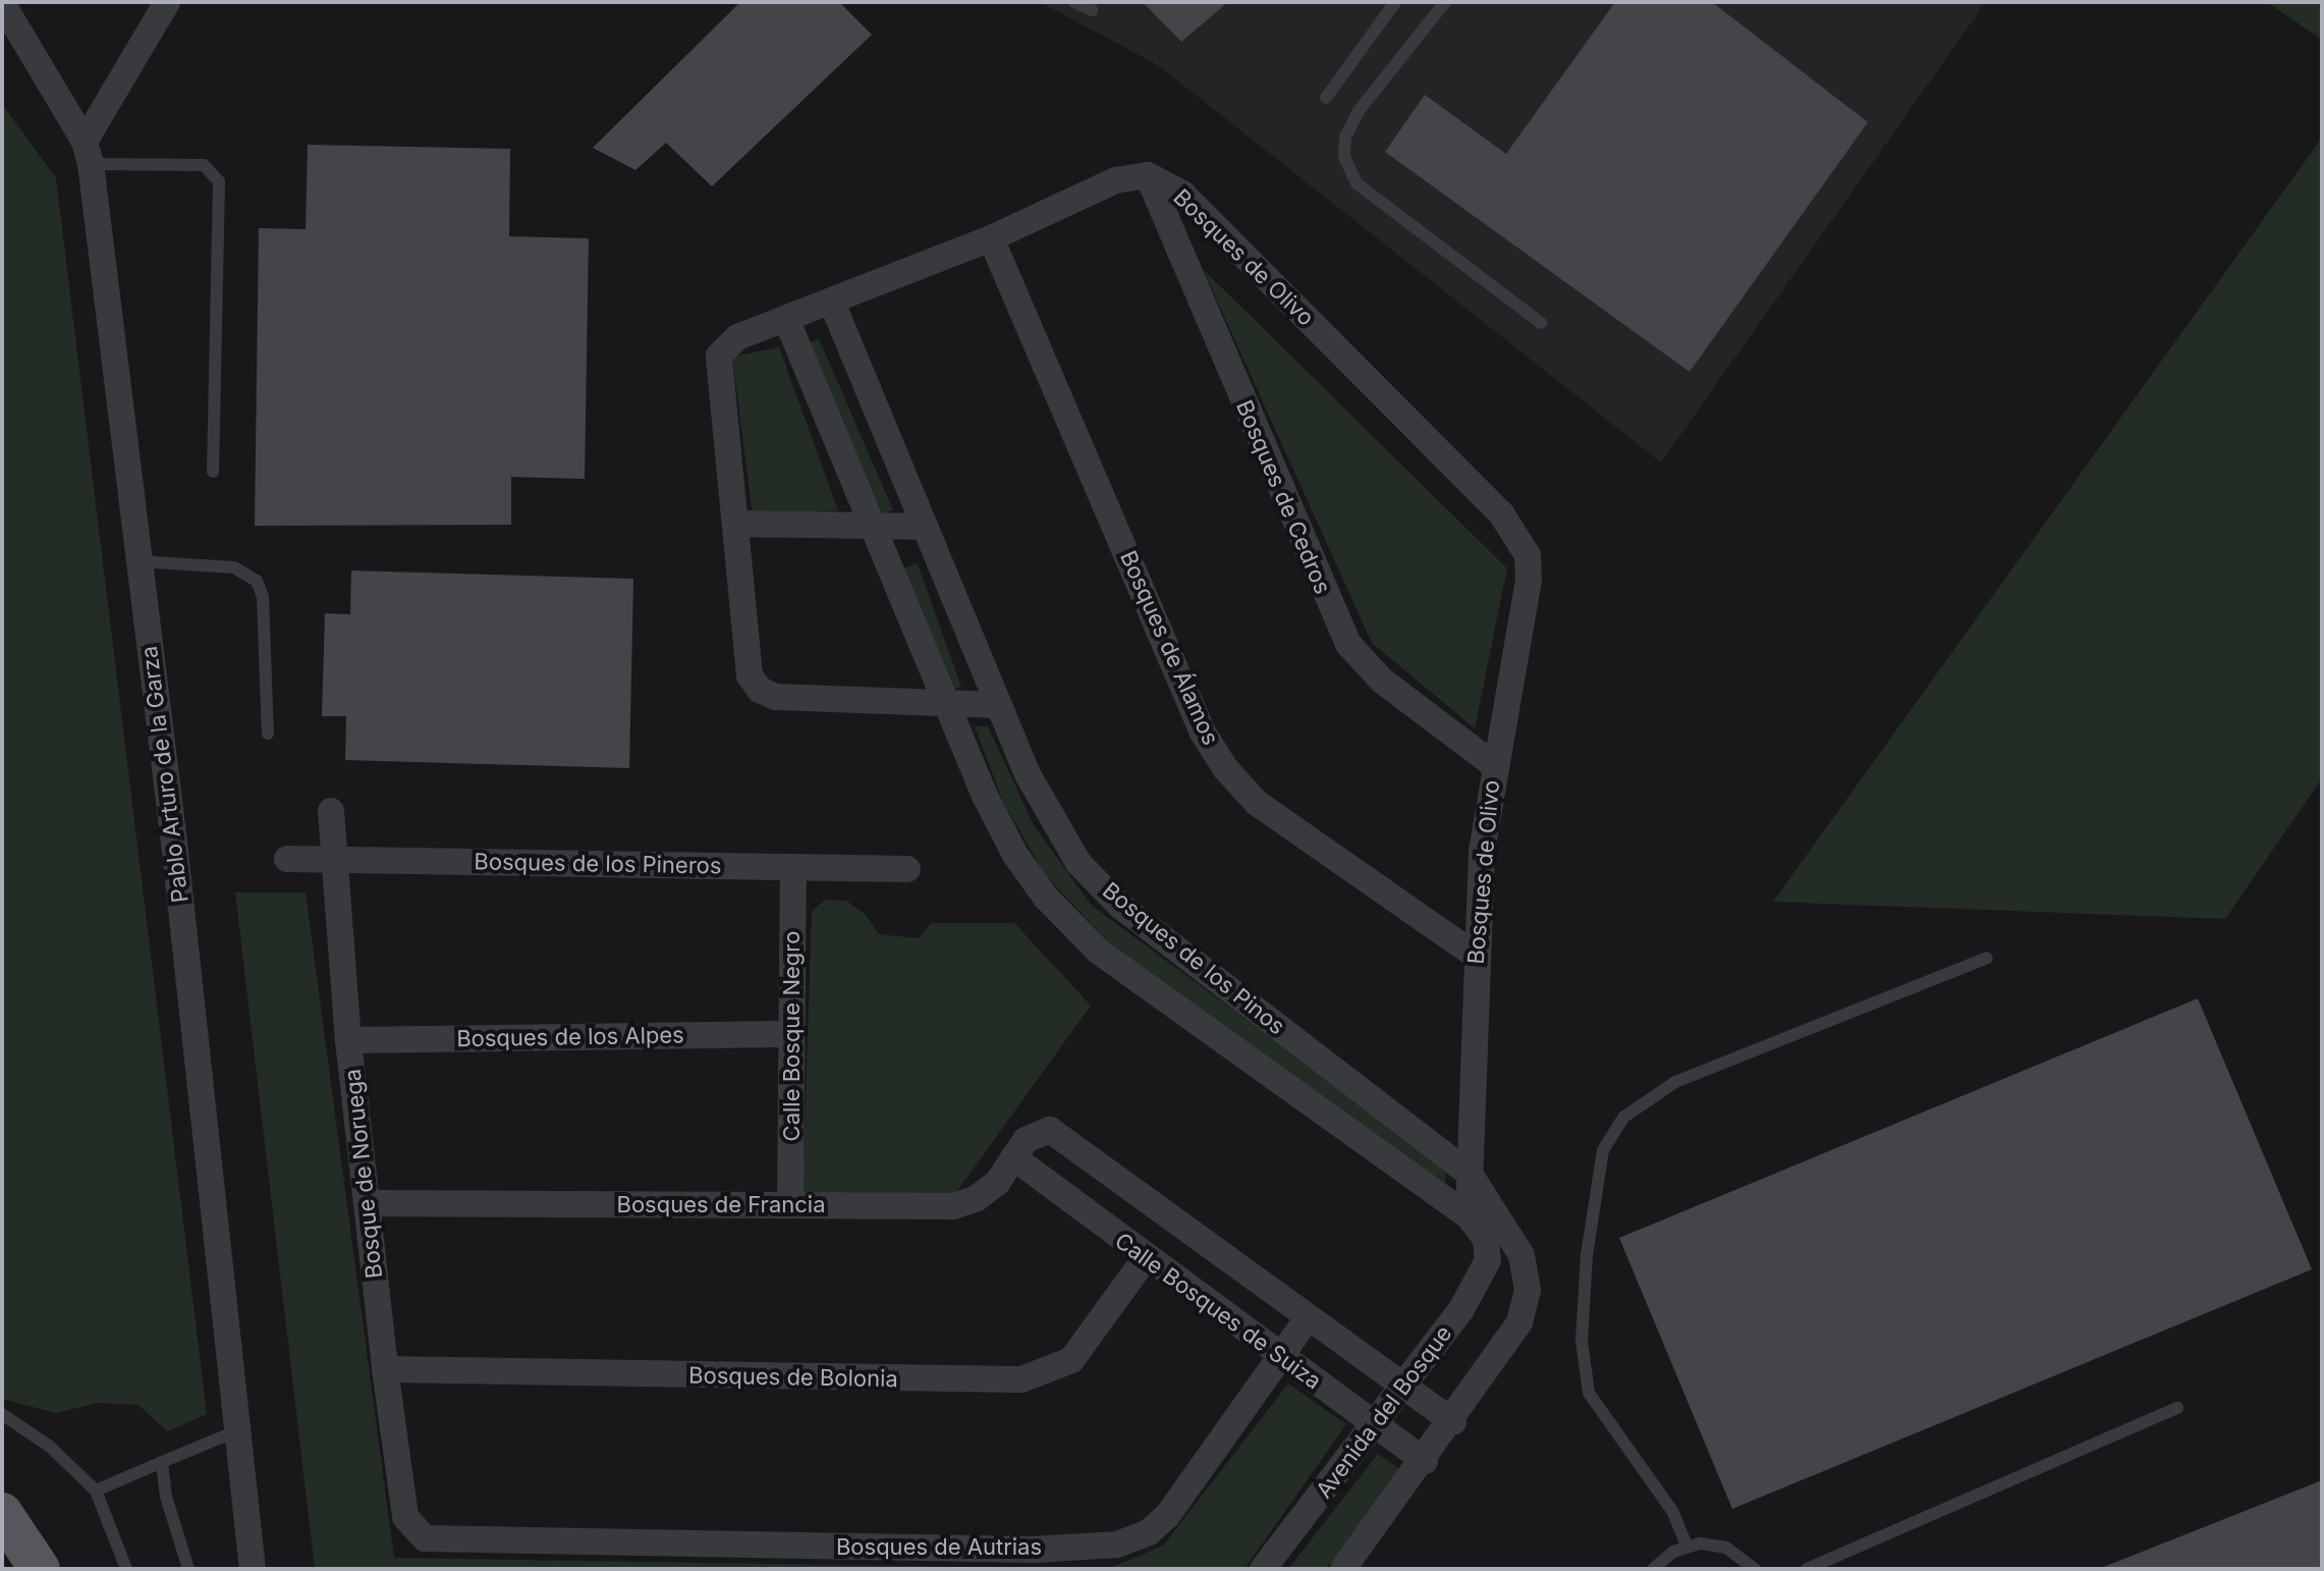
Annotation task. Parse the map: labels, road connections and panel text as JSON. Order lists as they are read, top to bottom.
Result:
{
  "streets": {
    "street": [
      "Bosques de Olivo",
      "Bosques de Cedros",
      "Bosques de Álamos",
      "Pablo Arturo de la Garza",
      "Bosques de los Pineros",
      "Bosques de los Pinos",
      "Calle Bosque Negro",
      "Bosques de los Alpes",
      "Bosque de Noruega",
      "Bosques de Francia",
      "Calle Bosques de Suiza",
      "Bosques de Bolonia",
      "Avenida del Bosque",
      "Bosques de Autrias"
    ]
  },
  "crossings": [
    ["Bosques de Olivo", "Bosques de Cedros"],
    ["Bosques de Olivo", "Bosques de Álamos"],
    ["Bosques de Olivo", "Bosques de los Pinos"],
    ["Bosques de los Pineros", "Calle Bosque Negro"],
    ["Bosques de los Pineros", "Bosque de Noruega"],
    ["Bosques de los Pinos", "Calle Bosques de Suiza"],
    ["Bosques de los Pinos", "Avenida del Bosque"],
    ["Calle Bosque Negro", "Bosques de los Alpes"],
    ["Calle Bosque Negro", "Bosques de Francia"],
    ["Bosques de los Alpes", "Bosque de Noruega"],
    ["Bosque de Noruega", "Bosques de Francia"],
    ["Bosque de Noruega", "Bosques de Bolonia"],
    ["Bosque de Noruega", "Bosques de Autrias"],
    ["Bosques de Francia", "Calle Bosques de Suiza"],
    ["Calle Bosques de Suiza", "Bosques de Bolonia"],
    ["Calle Bosques de Suiza", "Avenida del Bosque"],
    ["Calle Bosques de Suiza", "Bosques de Autrias"]
  ]
}
